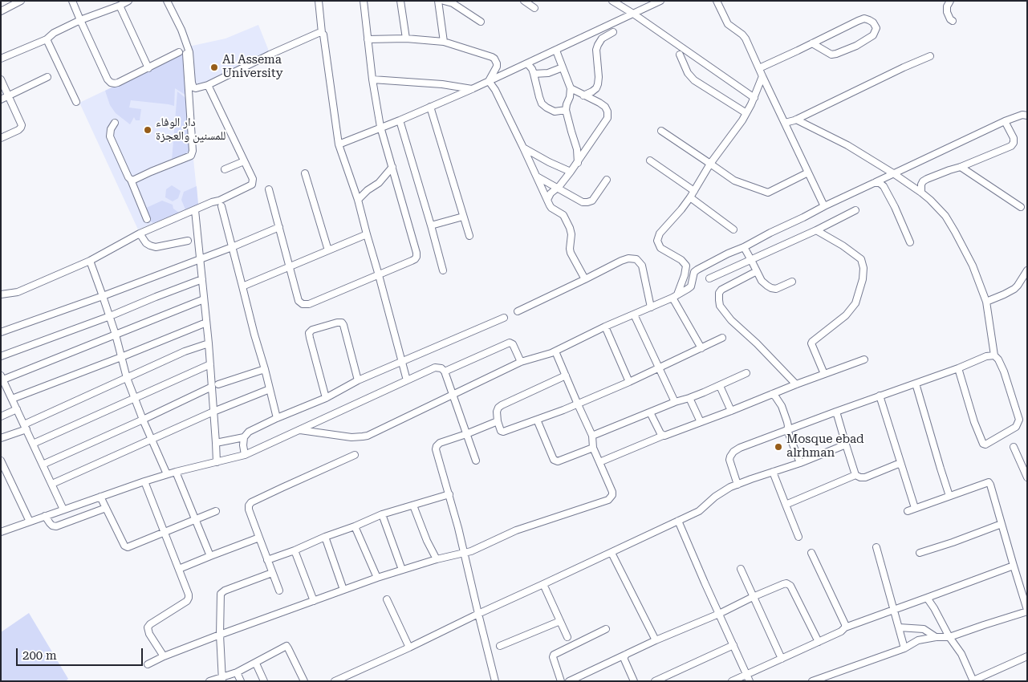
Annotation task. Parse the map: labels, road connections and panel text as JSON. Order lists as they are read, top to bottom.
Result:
{
  "places": ["Al Assema University", "دار الوفاء للمسنين والعجزة", "Mosque ebad alrhman"],
  "scale_bar": "200 m"
}
